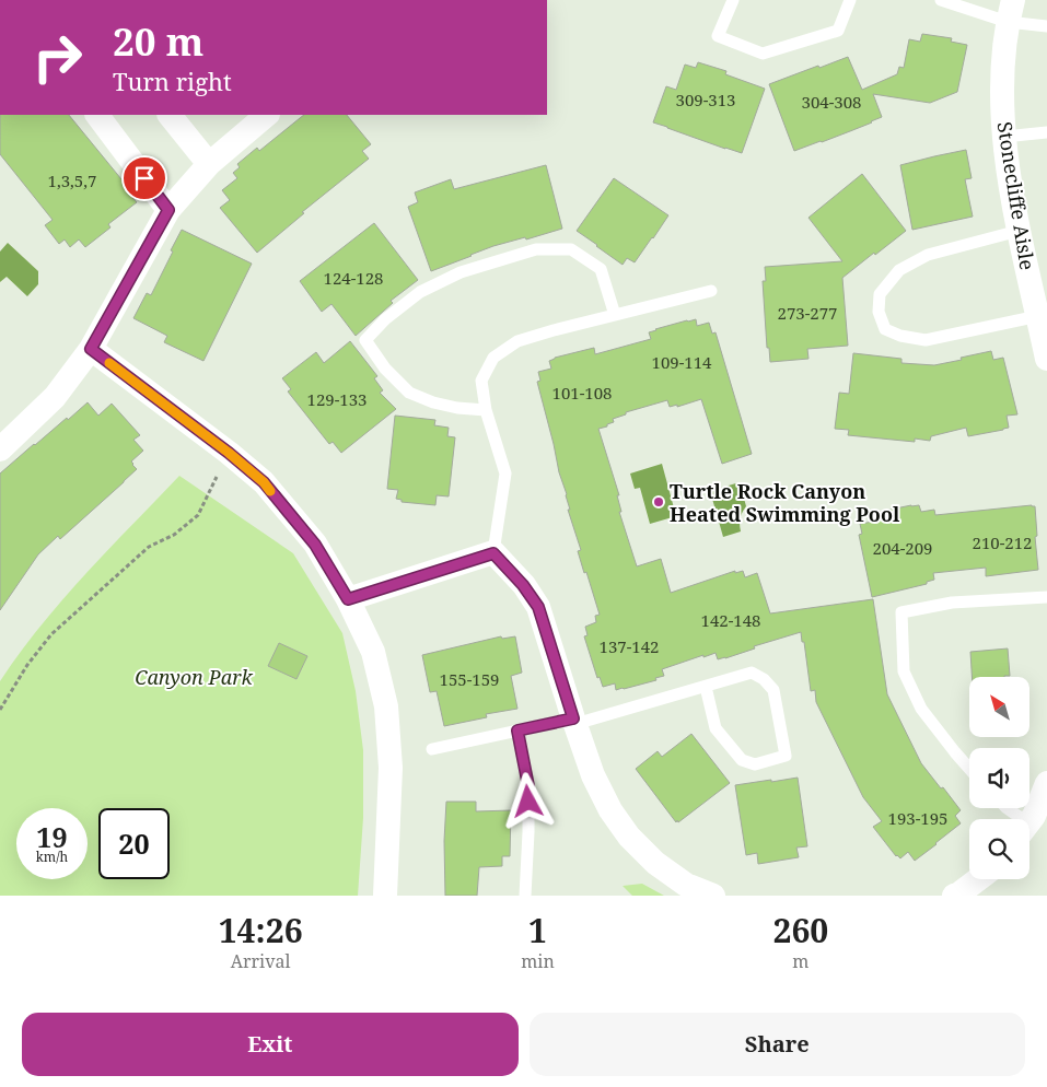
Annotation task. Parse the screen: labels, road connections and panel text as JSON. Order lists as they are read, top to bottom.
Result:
{
  "streets": {
    "street": ["Stonecliffe Aisle"]
  },
  "parks": ["Canyon Park"],
  "places": ["Turtle Rock Canyon Heated Swimming Pool"],
  "house_numbers": [
    "309-313",
    "304-308",
    "1,3,5,7",
    "124-128",
    "273-277",
    "109-114",
    "101-108",
    "129-133",
    "210-212",
    "204-209",
    "142-148",
    "137-142",
    "155-159",
    "193-195"
  ],
  "north": "top left",
  "page": {
    "turn": ["20 m", "Turn right"],
    "speed": "19 km/h",
    "limit": "20",
    "eta": [
      "14:26",
      "Arrival",
      "1",
      "min",
      "260",
      "m"
    ],
    "buttons": ["Exit", "Share"]
  }
}
